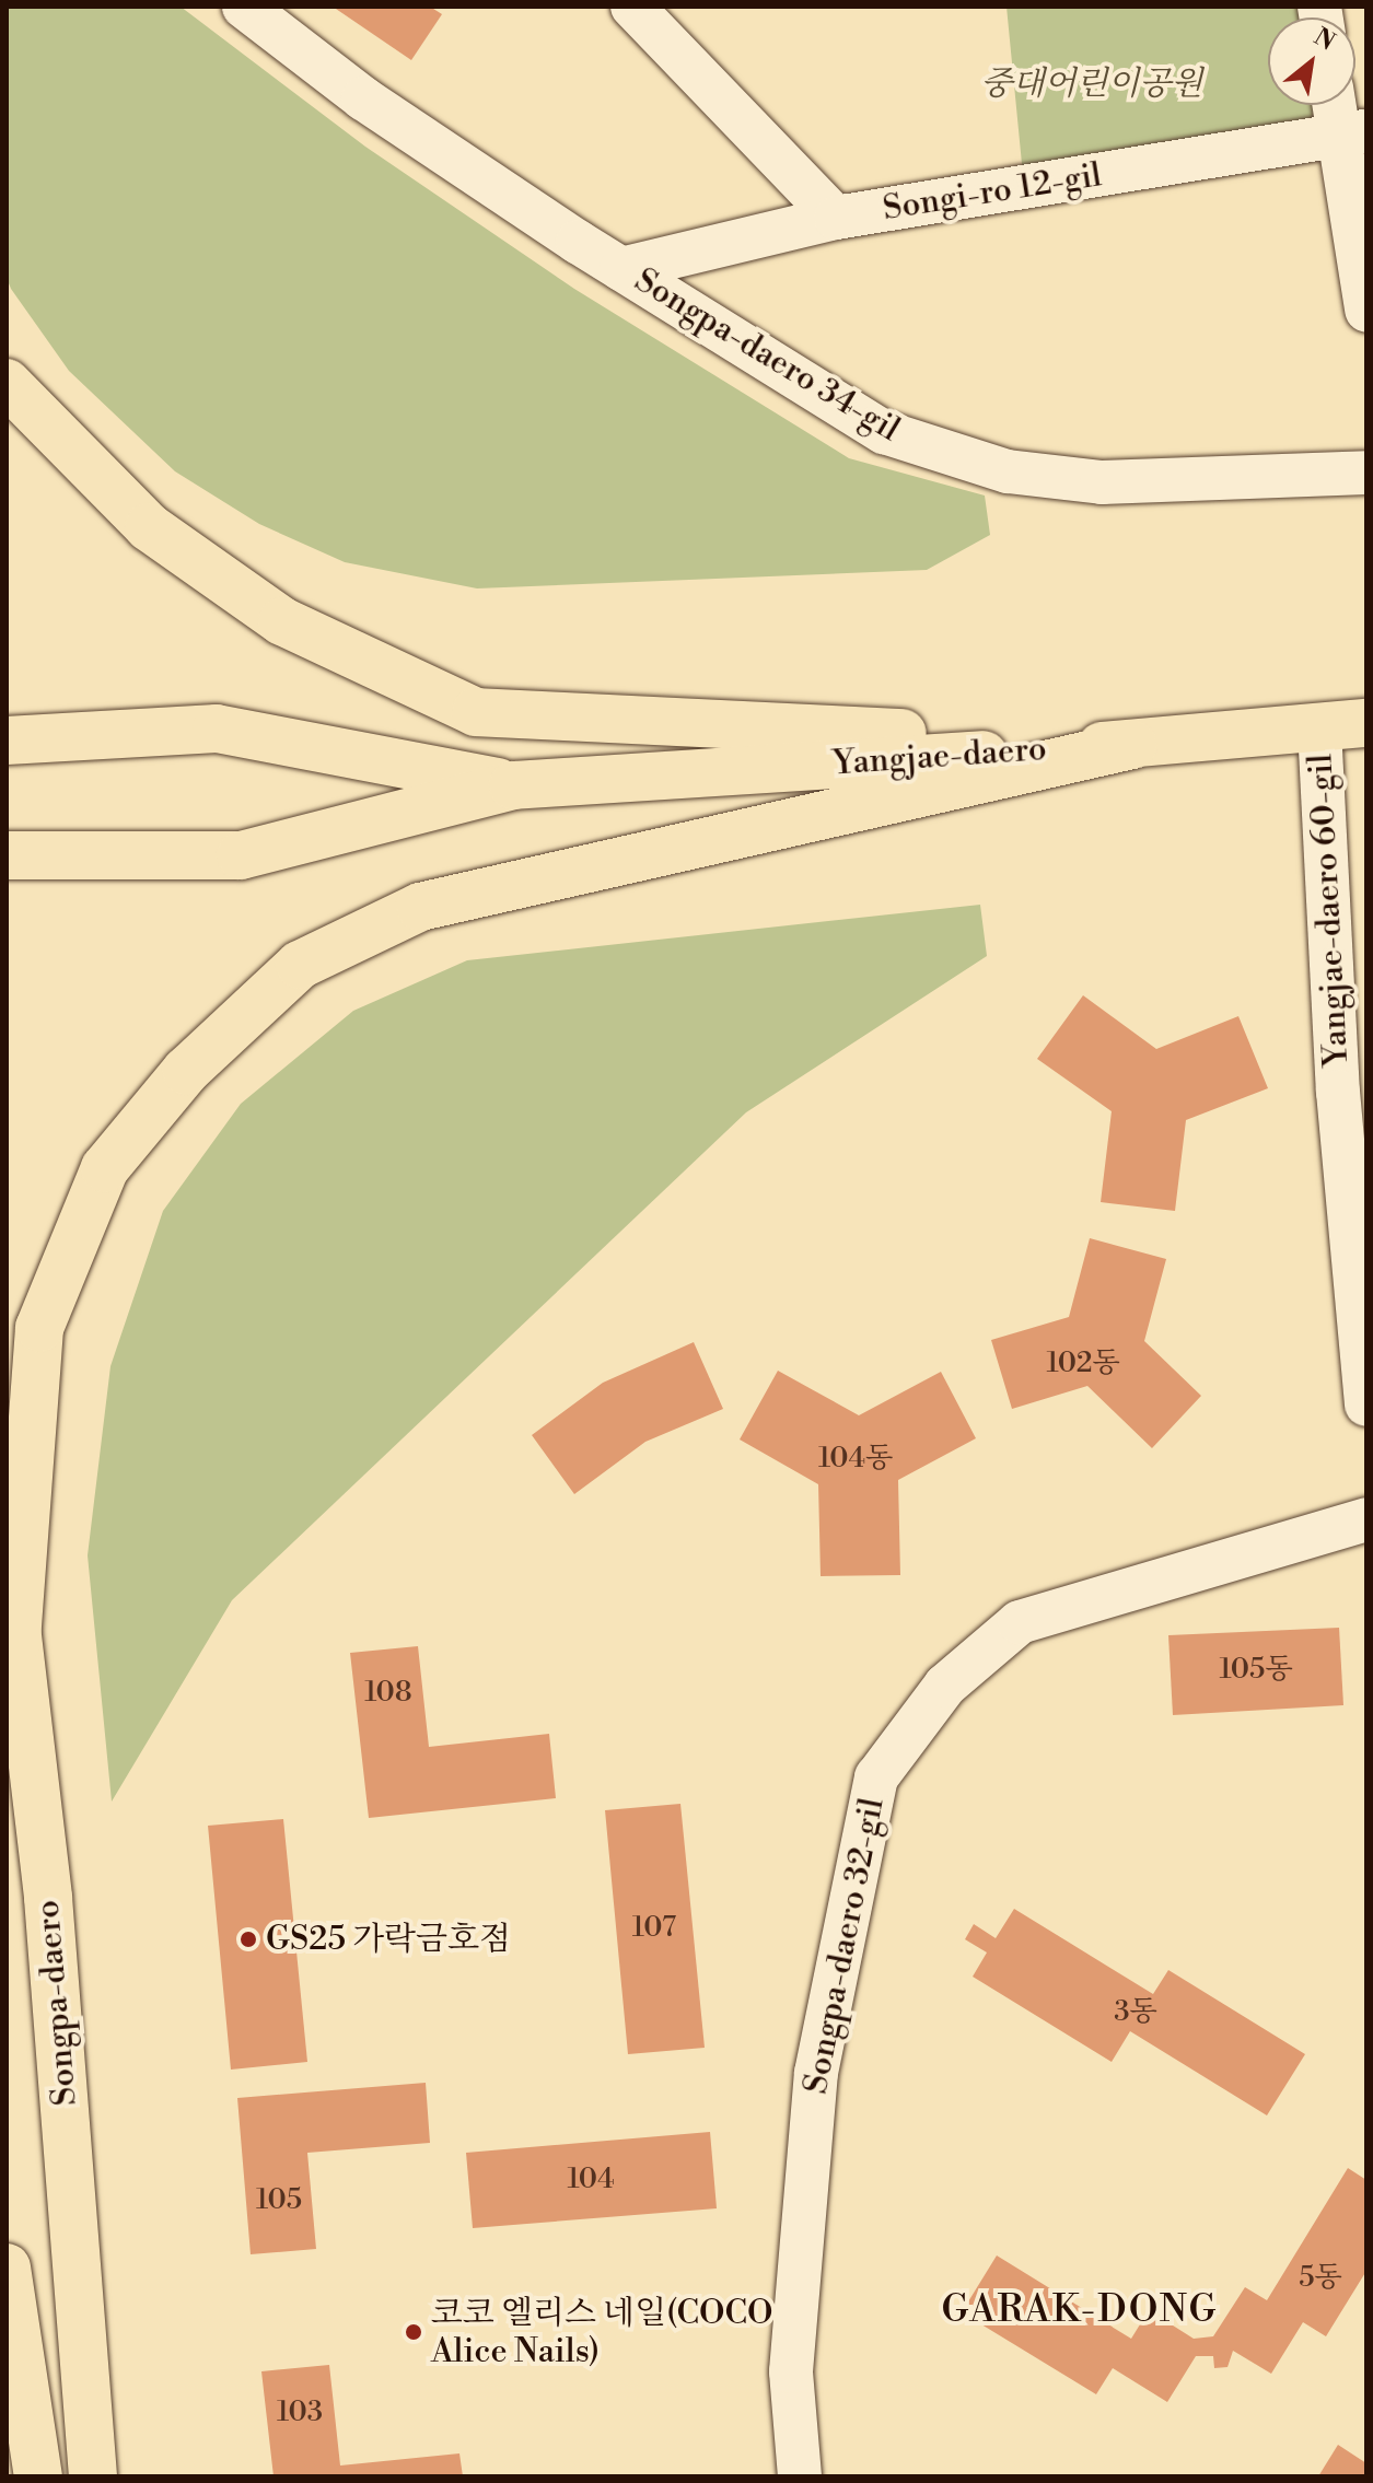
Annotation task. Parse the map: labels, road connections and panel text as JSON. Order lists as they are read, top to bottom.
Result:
{
  "streets": {
    "main road": ["Yangjae-daero", "Songpa-daero"],
    "street": [
      "Songi-ro 12-gil",
      "Songpa-daero 34-gil",
      "Yangjae-daero 60-gil",
      "Songpa-daero 32-gil"
    ]
  },
  "crossings": [
    ["Songi-ro 12-gil", "Songpa-daero 34-gil"],
    ["Yangjae-daero", "Yangjae-daero 60-gil"]
  ],
  "districts": ["GARAK-DONG"],
  "parks": ["중대어린이공원"],
  "places": ["GS25 가락금호점", "코코 엘리스 네일(COCO Alice Nails)"],
  "house_numbers": [
    "102동",
    "104동",
    "105동",
    "108",
    "107",
    "3동",
    "104",
    "105",
    "5동",
    "103"
  ],
  "north": "top right"
}
